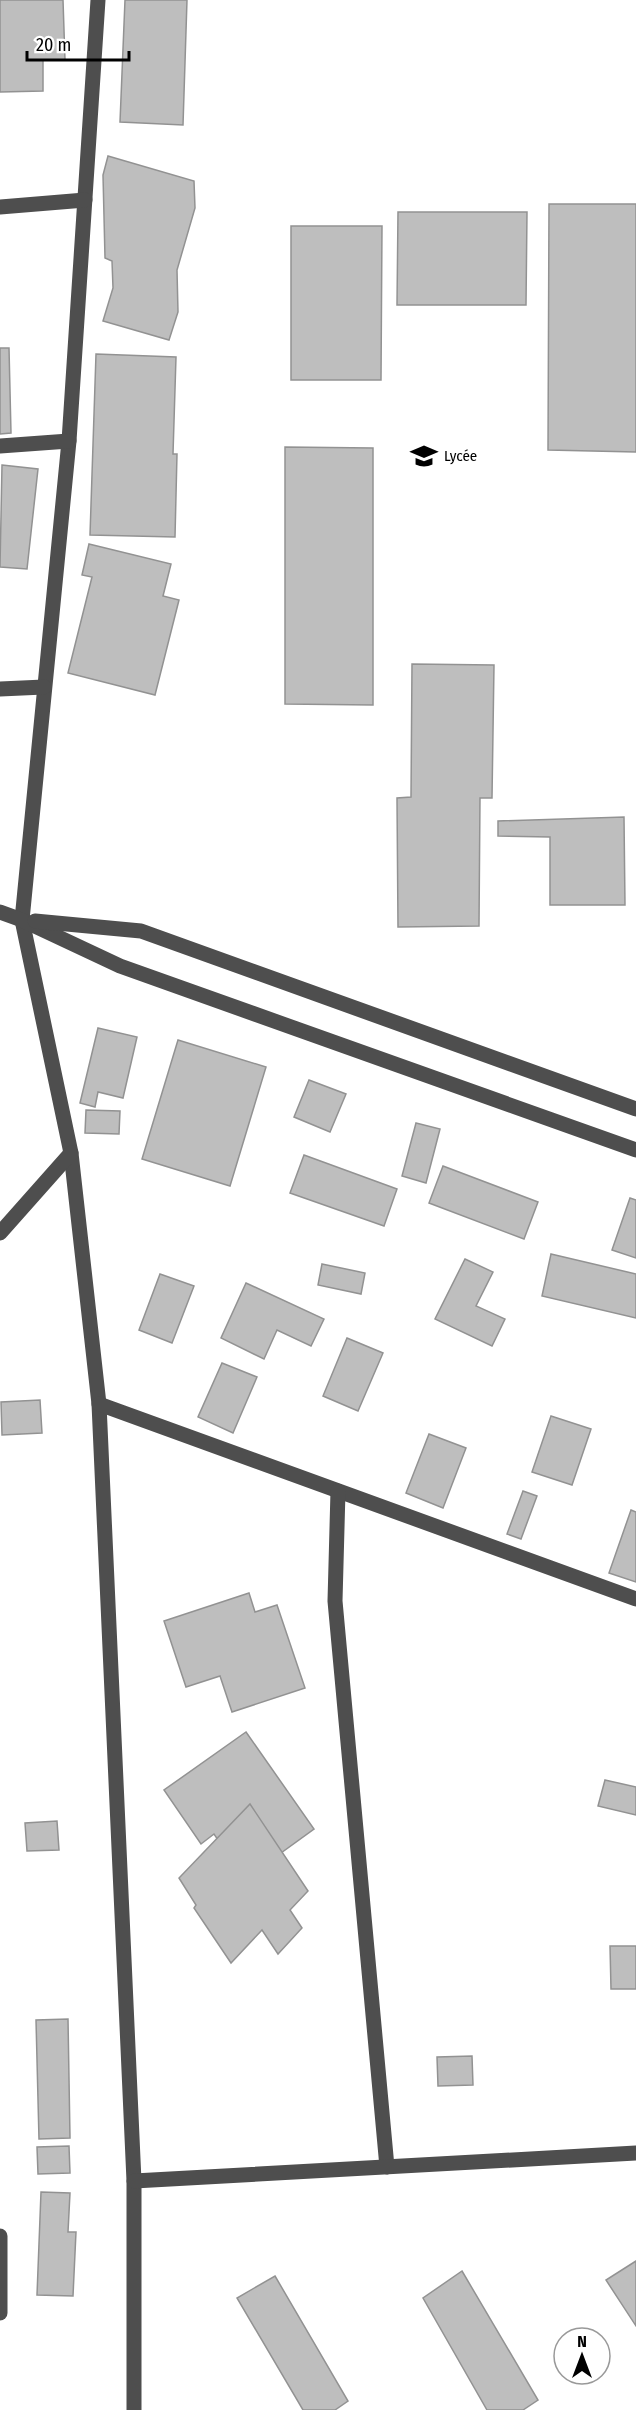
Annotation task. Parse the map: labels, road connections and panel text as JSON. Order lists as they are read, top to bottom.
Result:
{
  "places": {
    "school or university": ["Lycée"]
  },
  "scale_bar": "20 m",
  "north": "top"
}
